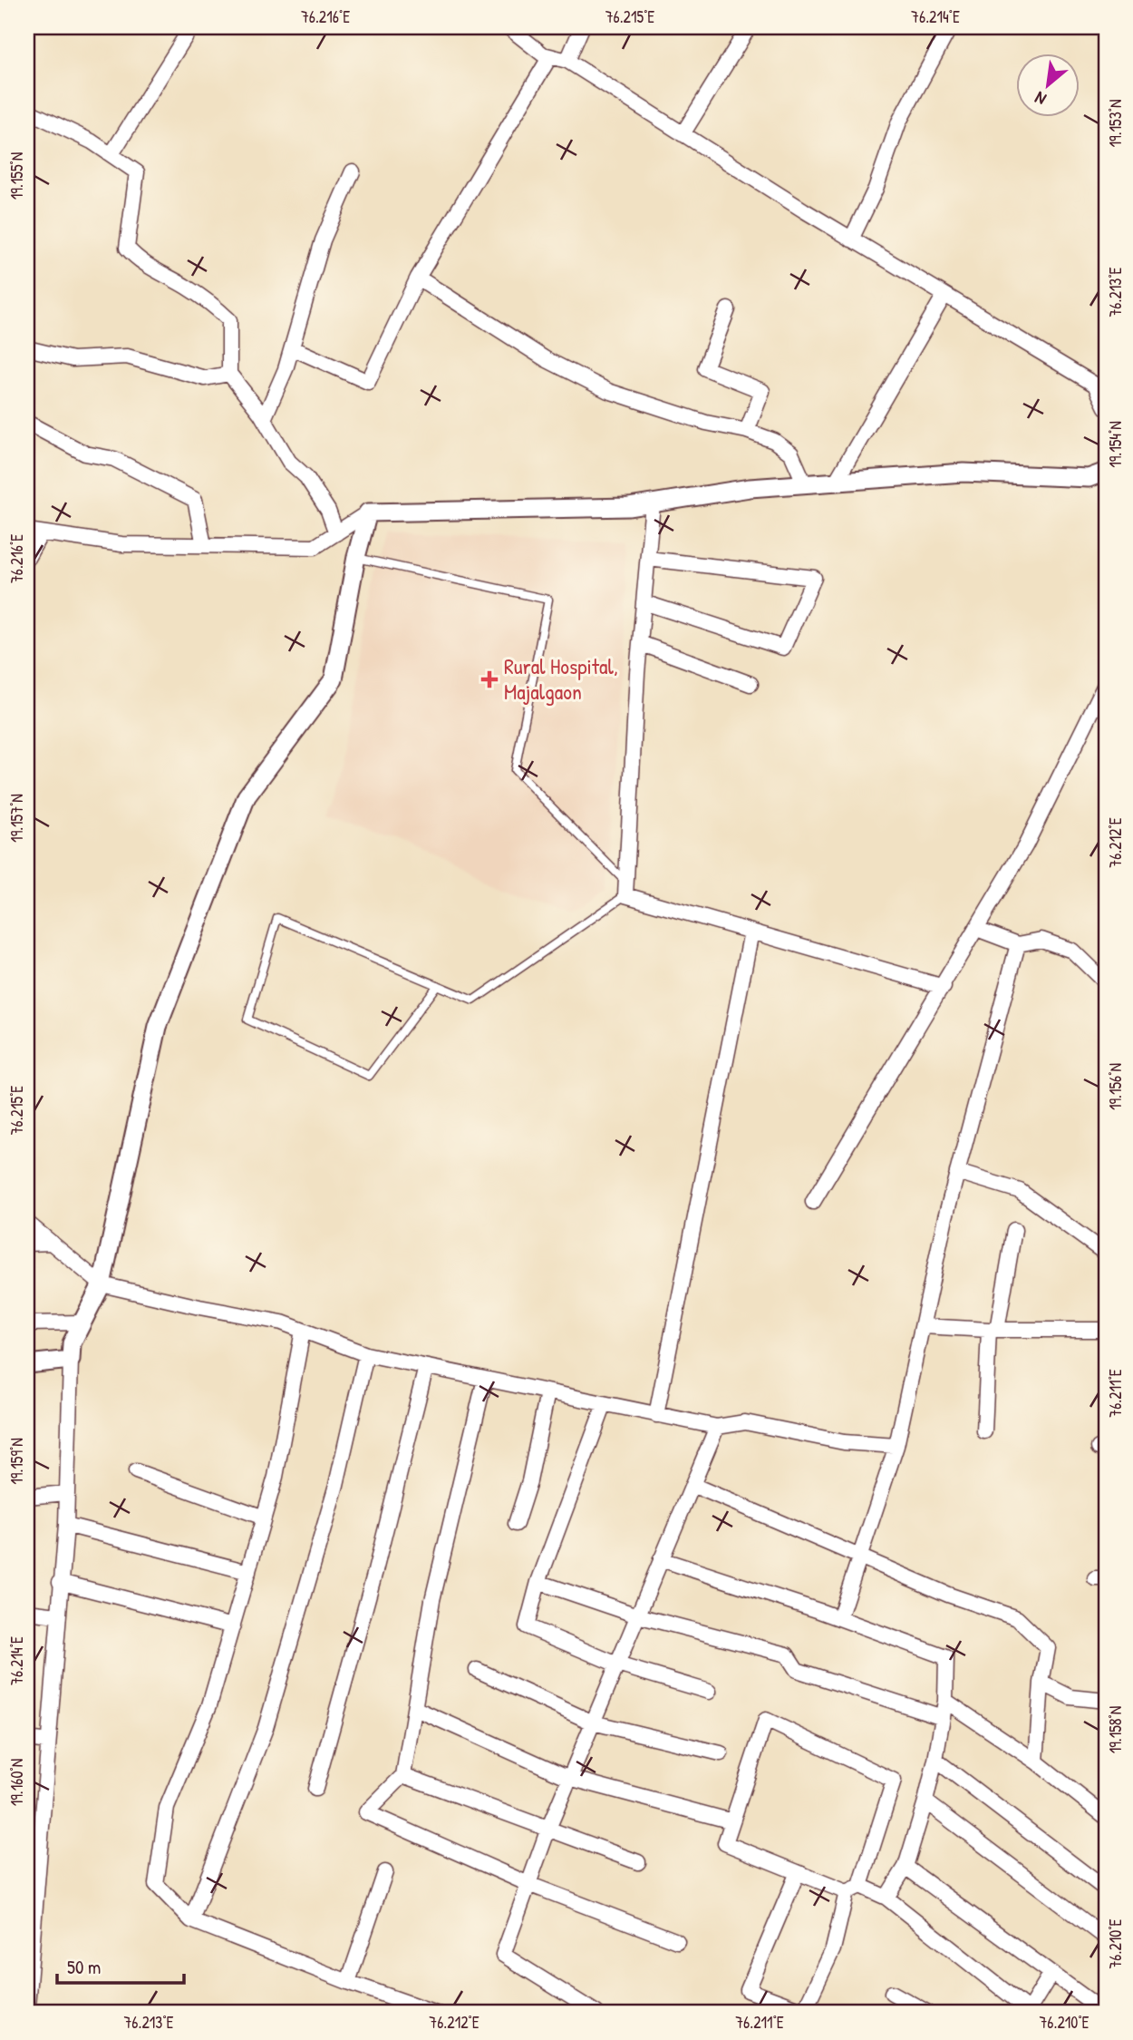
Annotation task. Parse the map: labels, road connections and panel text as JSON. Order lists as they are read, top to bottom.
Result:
{
  "places": {
    "health": ["Rural Hospital, Majalgaon"]
  },
  "scale_bar": "50 m",
  "north": "bottom left",
  "coordinates": [
    "76.216°E",
    "76.215°E",
    "76.214°E",
    "19.153°N",
    "19.155°N",
    "76.213°E",
    "19.154°N",
    "19.157°N",
    "76.212°E",
    "19.156°N",
    "76.211°E",
    "19.159°N",
    "19.158°N",
    "19.160°N",
    "76.210°E"
  ]
}
